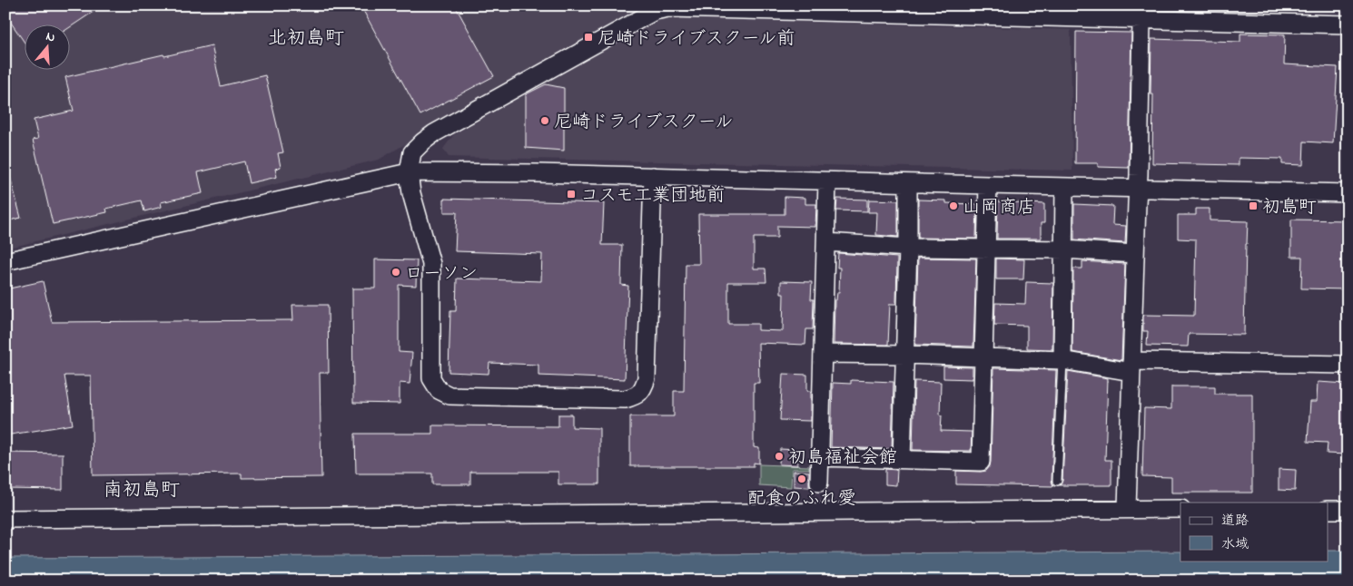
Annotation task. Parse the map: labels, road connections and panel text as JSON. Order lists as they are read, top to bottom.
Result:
{
  "districts": ["北初島町", "南初島町"],
  "places": {
    "transit": ["尼崎ドライブスクール前", "コスモ工業団地前", "初島町"],
    "other": [
      "尼崎ドライブスクール",
      "山岡商店",
      "ローソン",
      "初島福祉会館",
      "配食のふれ愛"
    ]
  },
  "legend": ["道路", "水域"],
  "north": "top"
}
